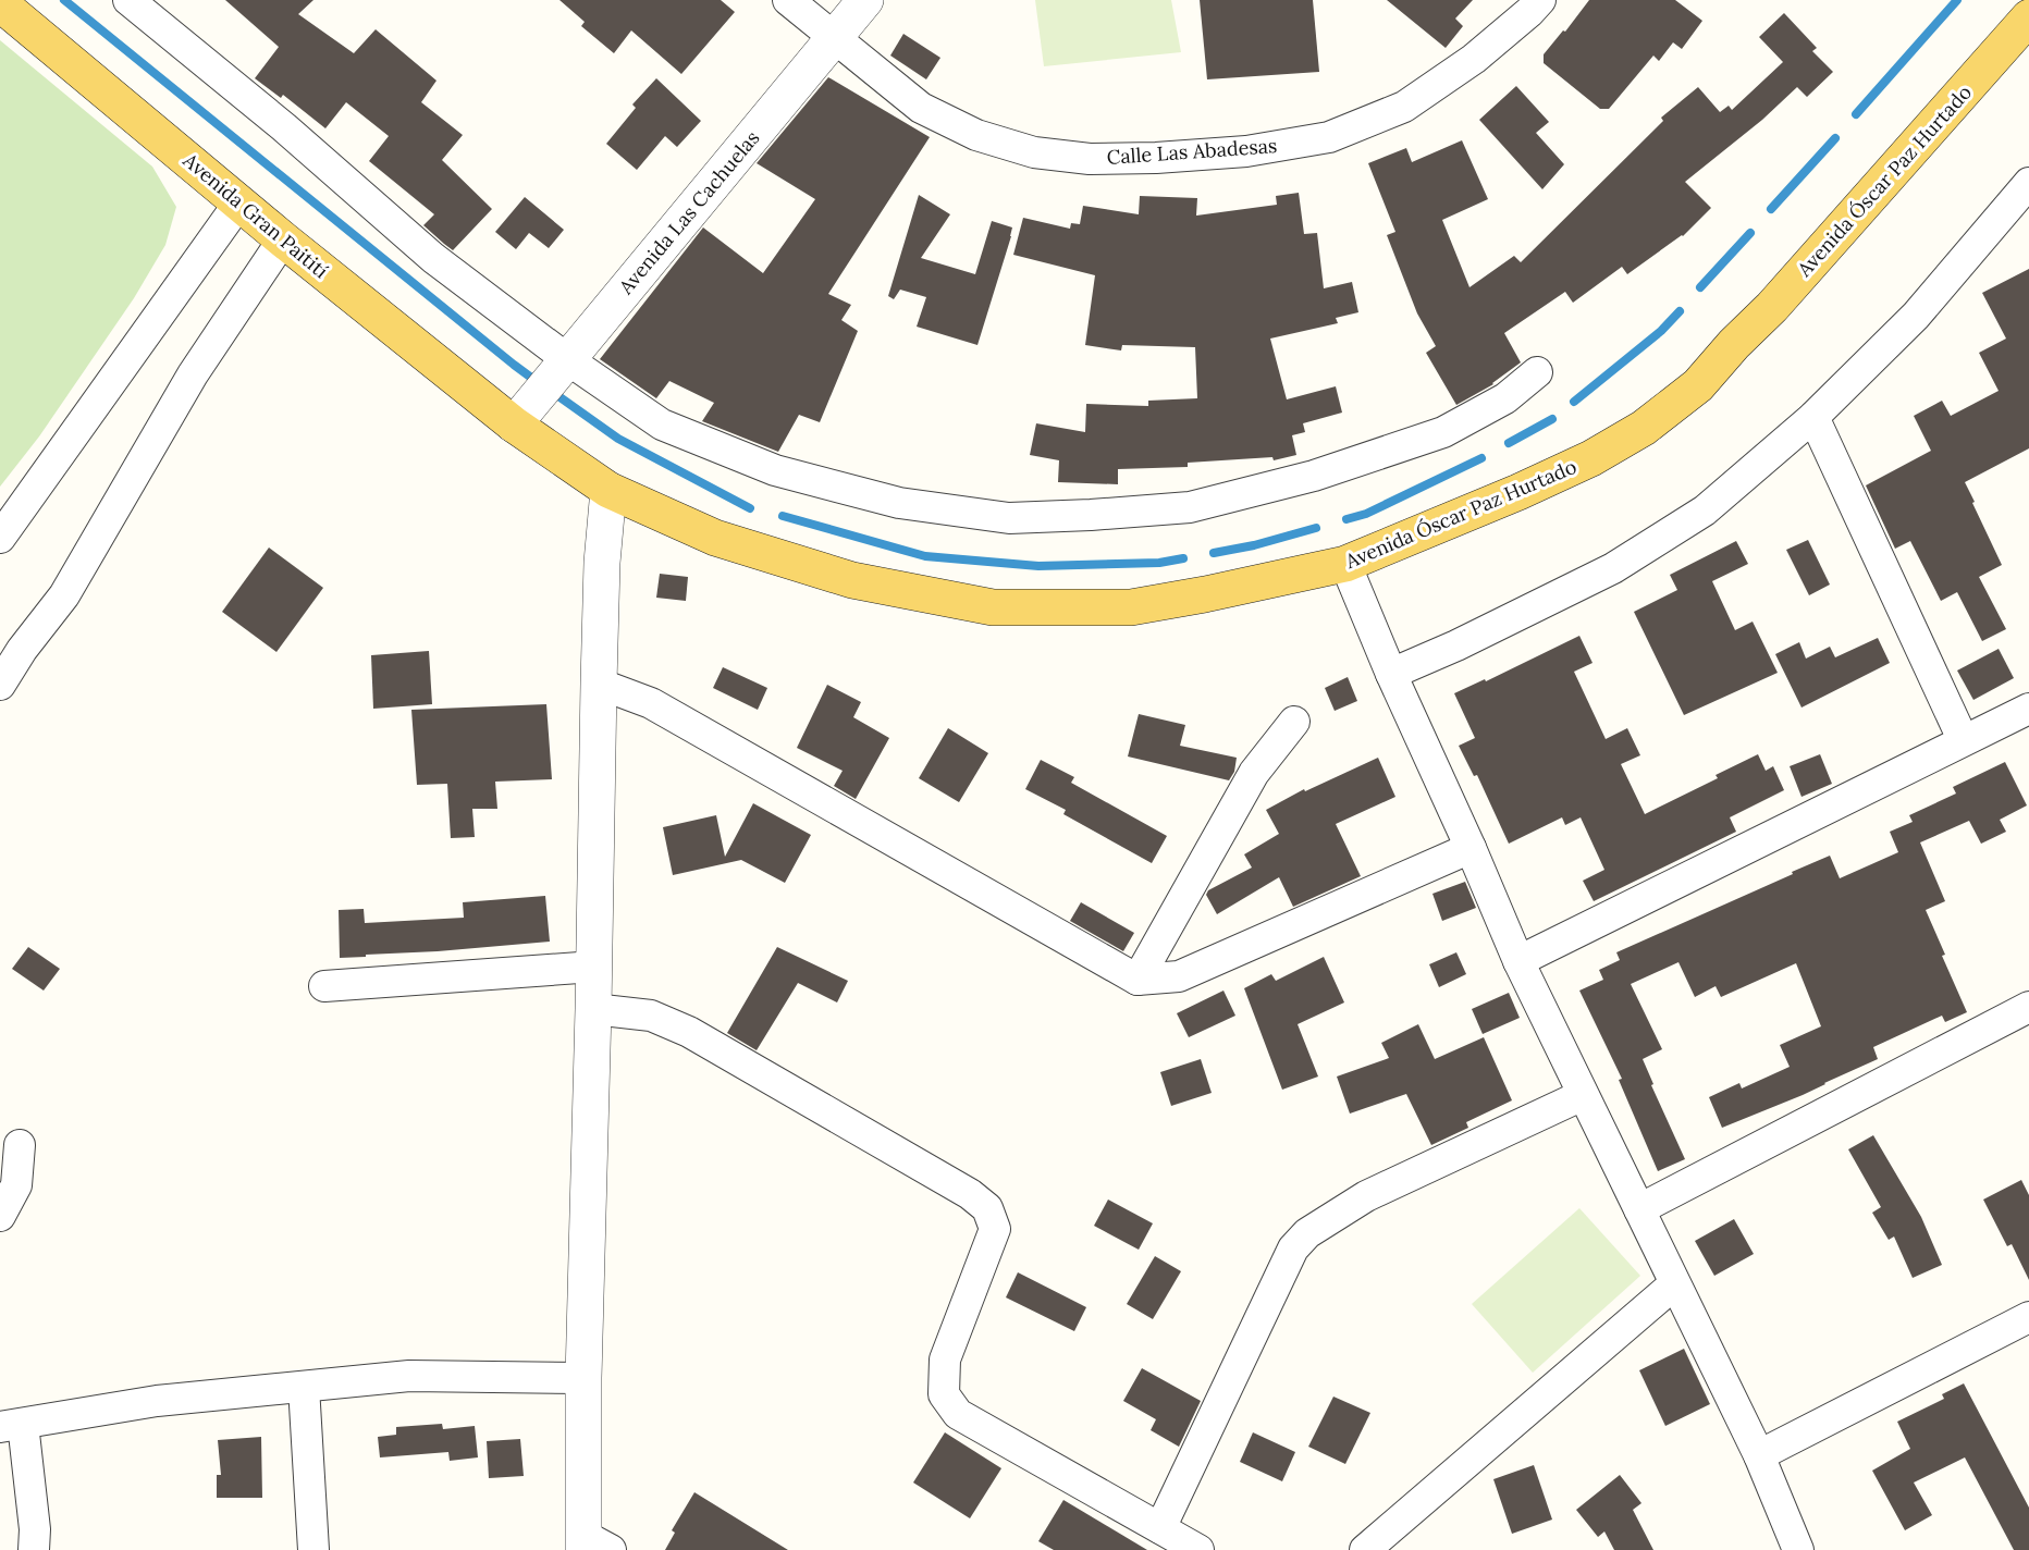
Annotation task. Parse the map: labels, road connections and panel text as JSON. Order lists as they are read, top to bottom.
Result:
{
  "streets": {
    "main road": ["Avenida Óscar Paz Hurtado", "Avenida Gran Paitití"],
    "street": ["Calle Las Abadesas", "Avenida Las Cachuelas"]
  },
  "crossings": [
    ["Calle Las Abadesas", "Avenida Las Cachuelas"],
    ["Avenida Óscar Paz Hurtado", "Avenida Las Cachuelas"],
    ["Avenida Óscar Paz Hurtado", "Avenida Gran Paitití"],
    ["Avenida Las Cachuelas", "Avenida Gran Paitití"]
  ]
}
